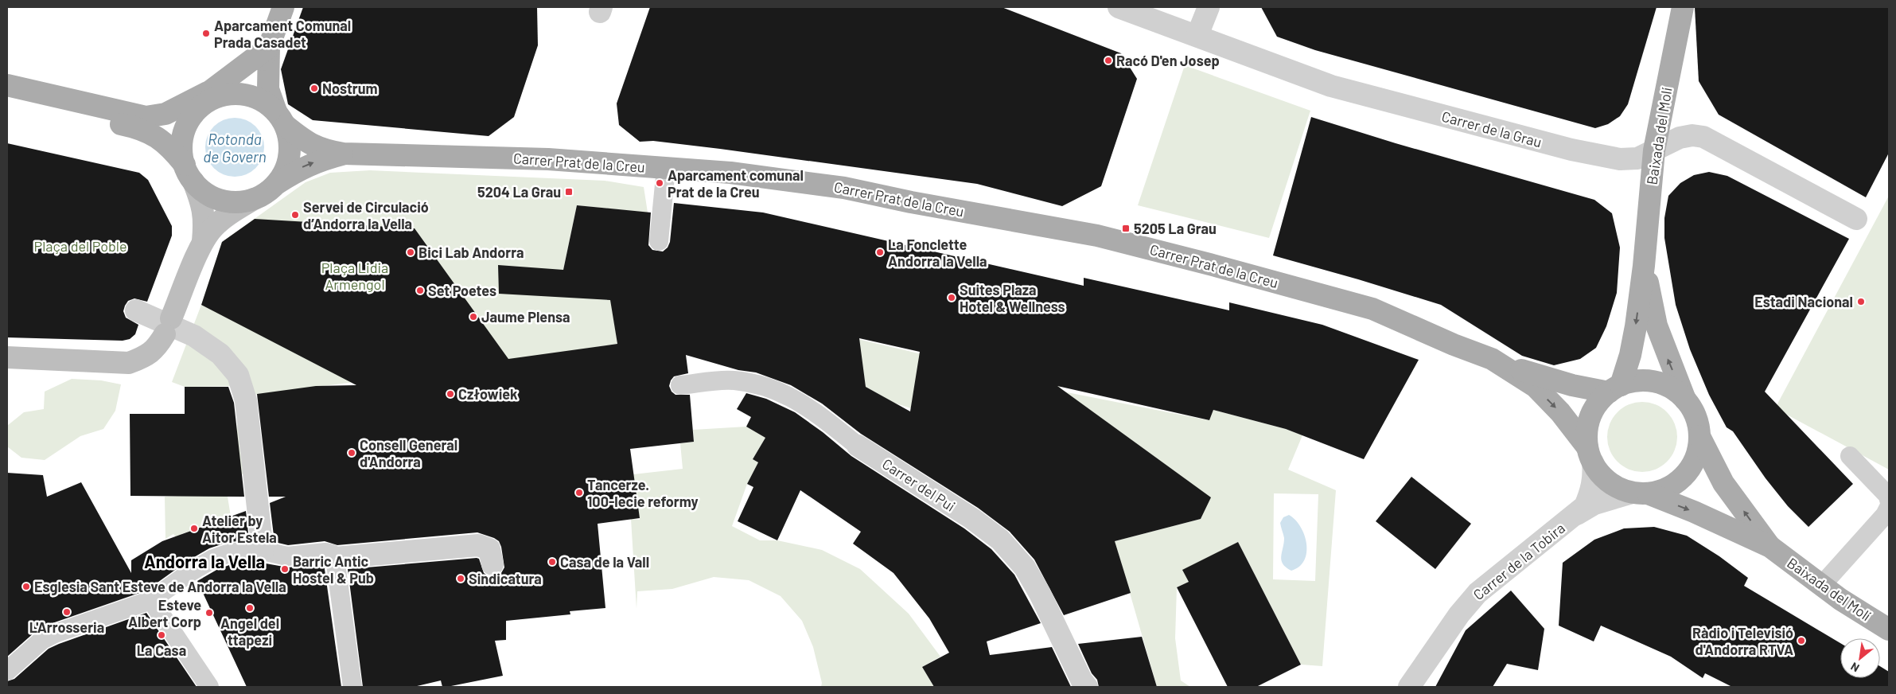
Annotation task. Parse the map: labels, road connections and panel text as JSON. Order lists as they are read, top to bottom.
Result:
{
  "streets": {
    "main road": ["Baixada del Molí", "Carrer Prat de la Creu"],
    "street": ["Carrer de la Grau", "Carrer del Pui", "Carrer de la Tobira"]
  },
  "crossings": [
    ["Carrer de la Grau", "Baixada del Molí"]
  ],
  "districts": ["Andorra la Vella"],
  "water": ["Rotonda de Govern"],
  "parks": ["Plaça del Poble", "Plaça Lidia Armengol"],
  "places": {
    "other": [
      "Aparcament Comunal Prada Casadet",
      "Racó D'en Josep",
      "Nostrum",
      "Aparcament comunal Prat de la Creu",
      "Servei de Circulació d’Andorra la Vella",
      "Bici Lab Andorra",
      "La Fonclette Andorra la Vella",
      "Set Poetes",
      "Suites Plaza Hotel & Wellness",
      "Estadi Nacional",
      "Jaume Plensa",
      "Człowiek",
      "Consell General d'Andorra",
      "Tancerze. 100-lecie reformy",
      "Atelier by Aitor Estela",
      "Casa de la Vall",
      "Barric Antic Hostel & Pub",
      "Sindicatura",
      "Esglesia Sant Esteve de Andorra la Vella",
      "Angel del ttapezi",
      "L'Arrosseria",
      "Esteve Albert Corp",
      "La Casa",
      "Ràdio i Televisió d'Andorra RTVA"
    ],
    "transit": ["5204 La Grau", "5205 La Grau"]
  },
  "north": "bottom left"
}
